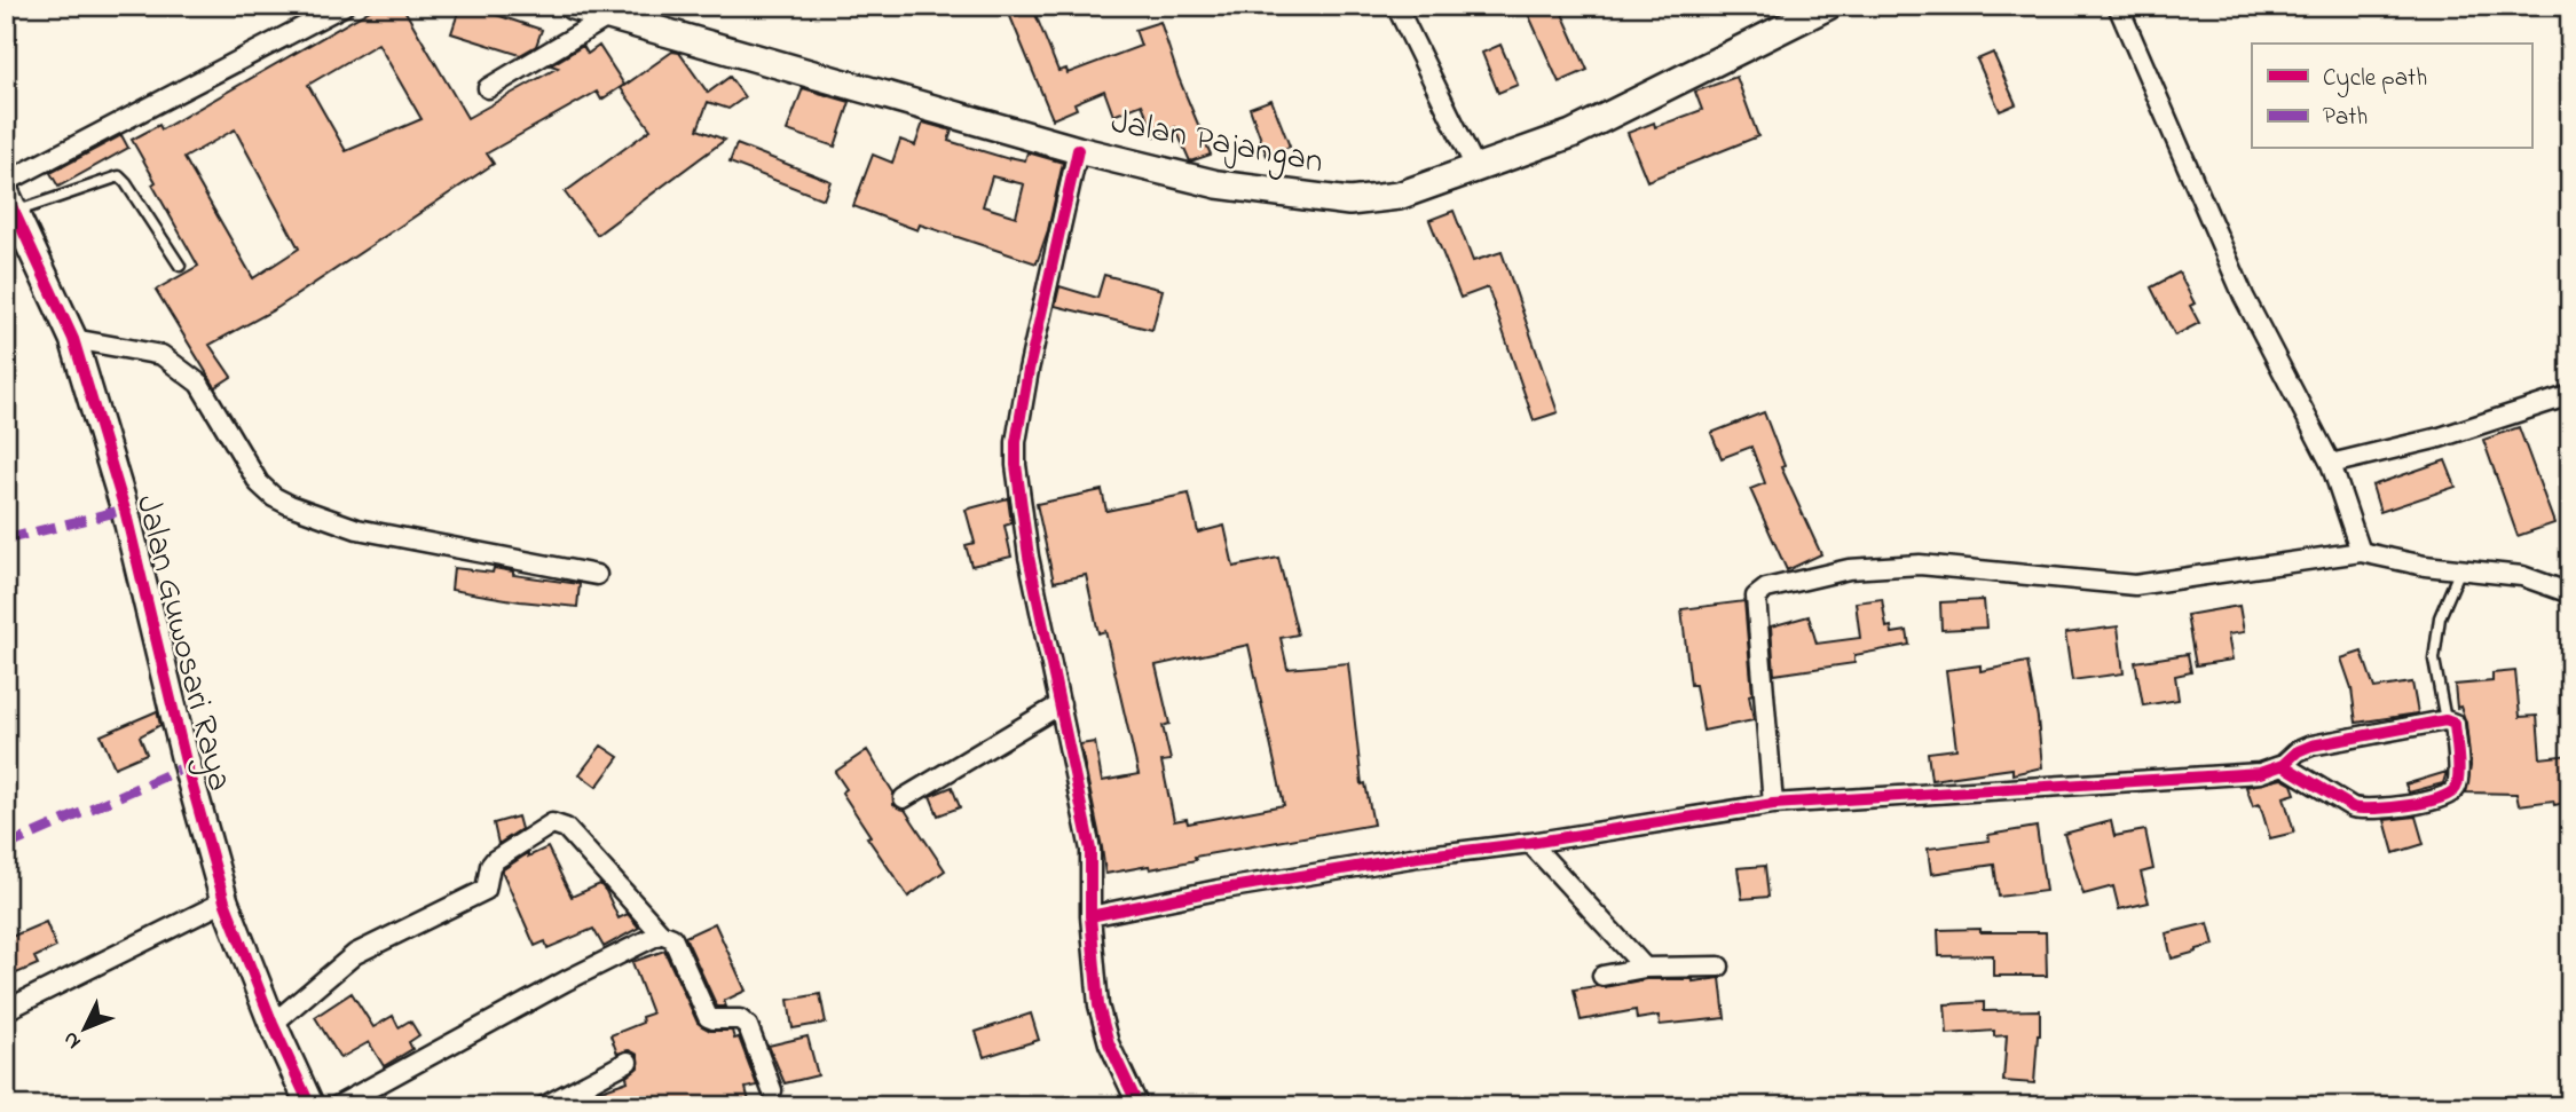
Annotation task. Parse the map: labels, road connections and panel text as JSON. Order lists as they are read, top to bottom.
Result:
{
  "streets": {
    "main road": ["Jalan Pajangan", "Jalan Guwosari Raya"]
  },
  "legend": ["Cycle path", "Path"],
  "north": "bottom left"
}
